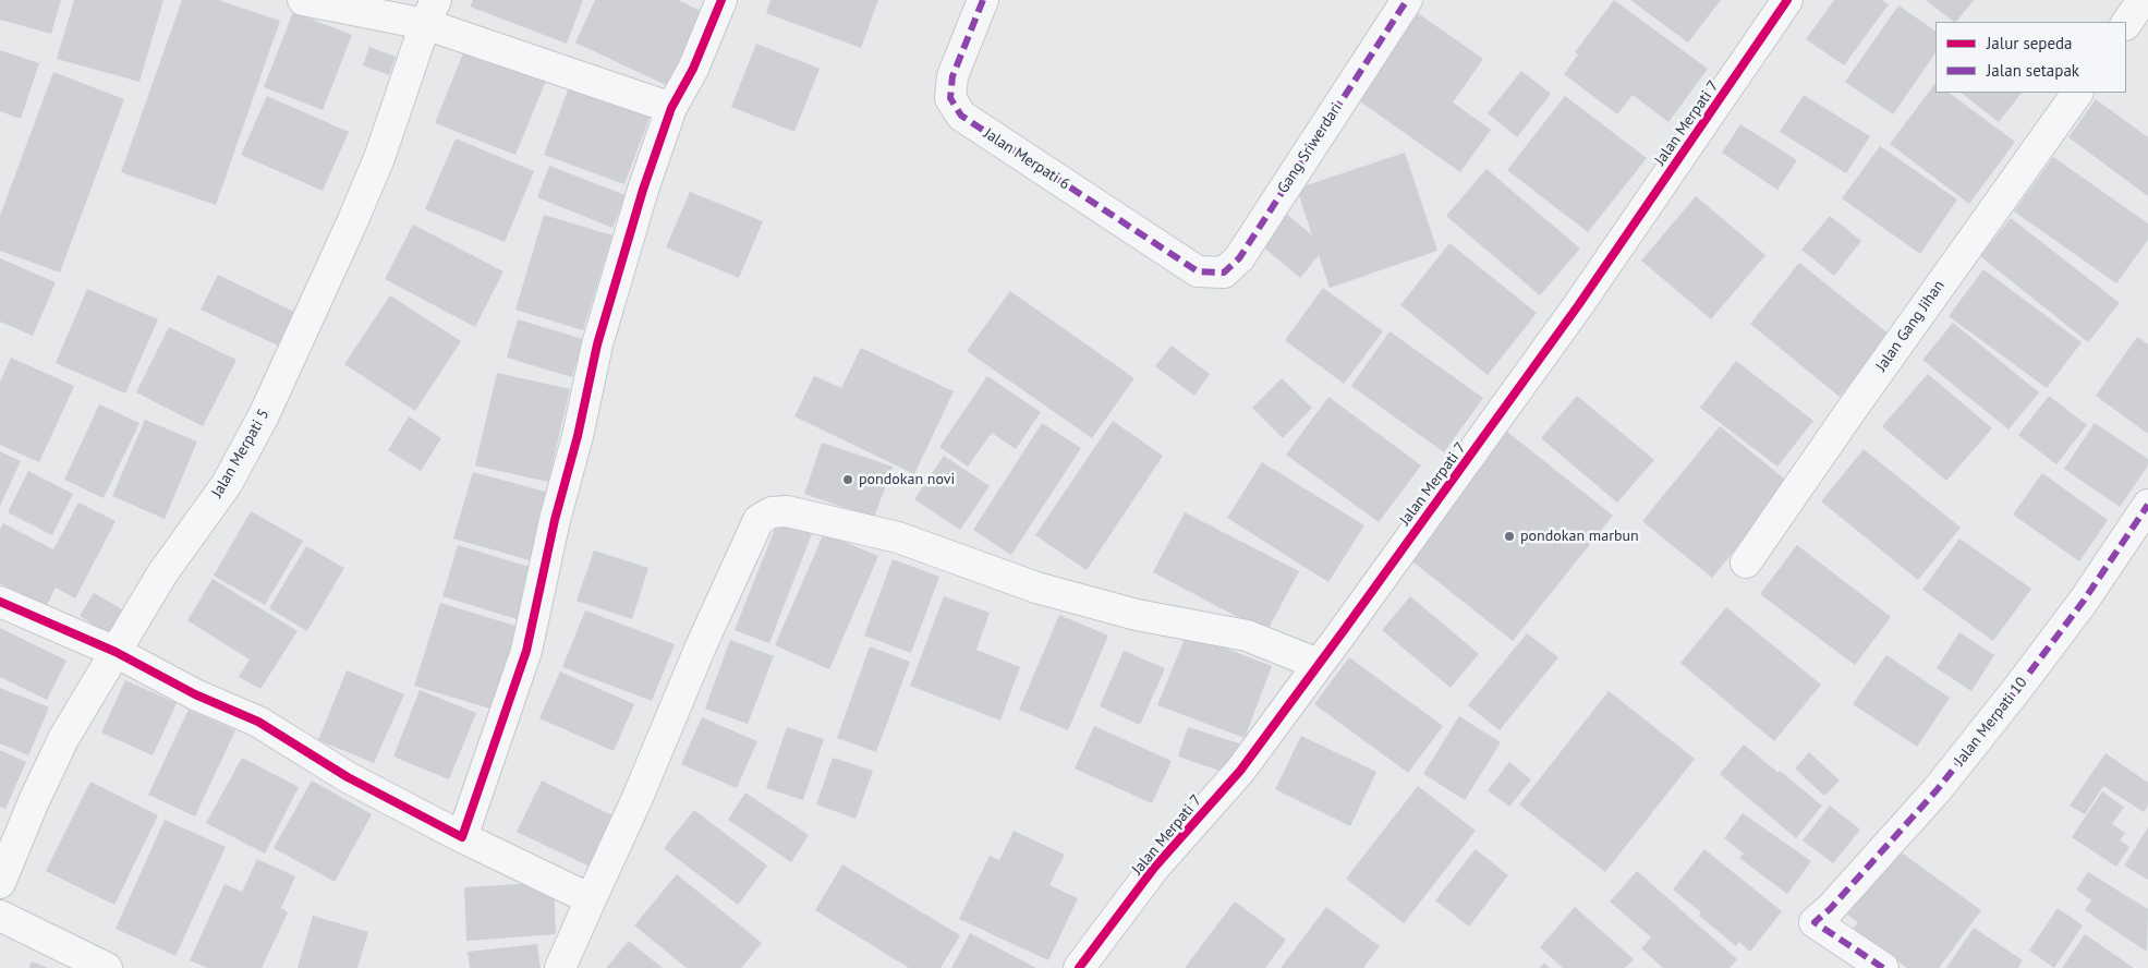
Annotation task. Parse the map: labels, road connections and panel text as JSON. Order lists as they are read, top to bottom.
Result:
{
  "streets": {
    "street": [
      "Jalan Merpati 7",
      "Gang Sriwerdari",
      "Jalan Merpati 6",
      "Jalan Gang Jihan",
      "Jalan Merpati 5",
      "Jalan Merpati 10"
    ]
  },
  "crossings": [
    ["Gang Sriwerdari", "Jalan Merpati 6"]
  ],
  "places": ["pondokan novi", "pondokan marbun"],
  "legend": ["Jalur sepeda", "Jalan setapak"]
}
